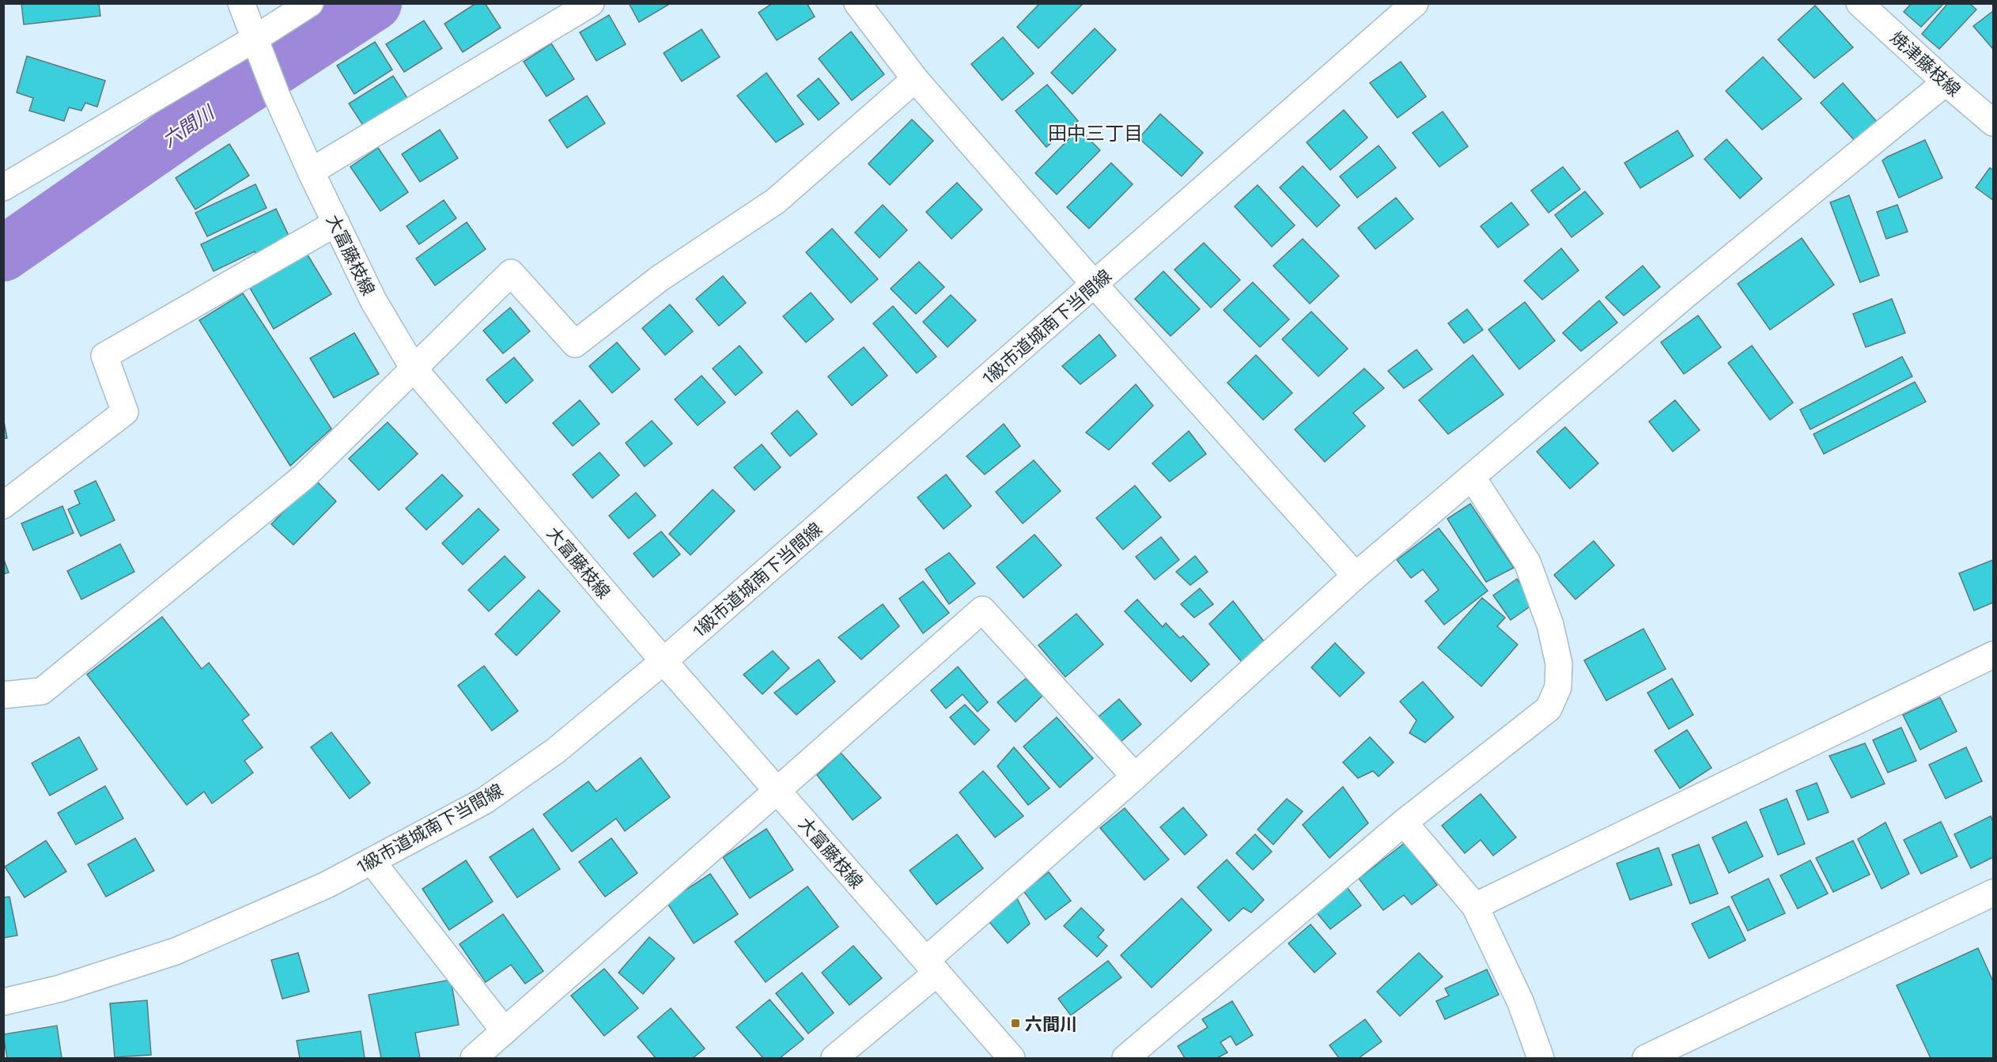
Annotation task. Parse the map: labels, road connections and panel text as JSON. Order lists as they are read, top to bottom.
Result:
{
  "streets": {
    "street": ["焼津藤枝線", "大富藤枝線", "1級市道城南下当間線"]
  },
  "crossings": [
    ["大富藤枝線", "1級市道城南下当間線"]
  ],
  "districts": ["田中三丁目"],
  "water": ["六間川"],
  "places": {
    "transit": ["六間川"]
  }
}
